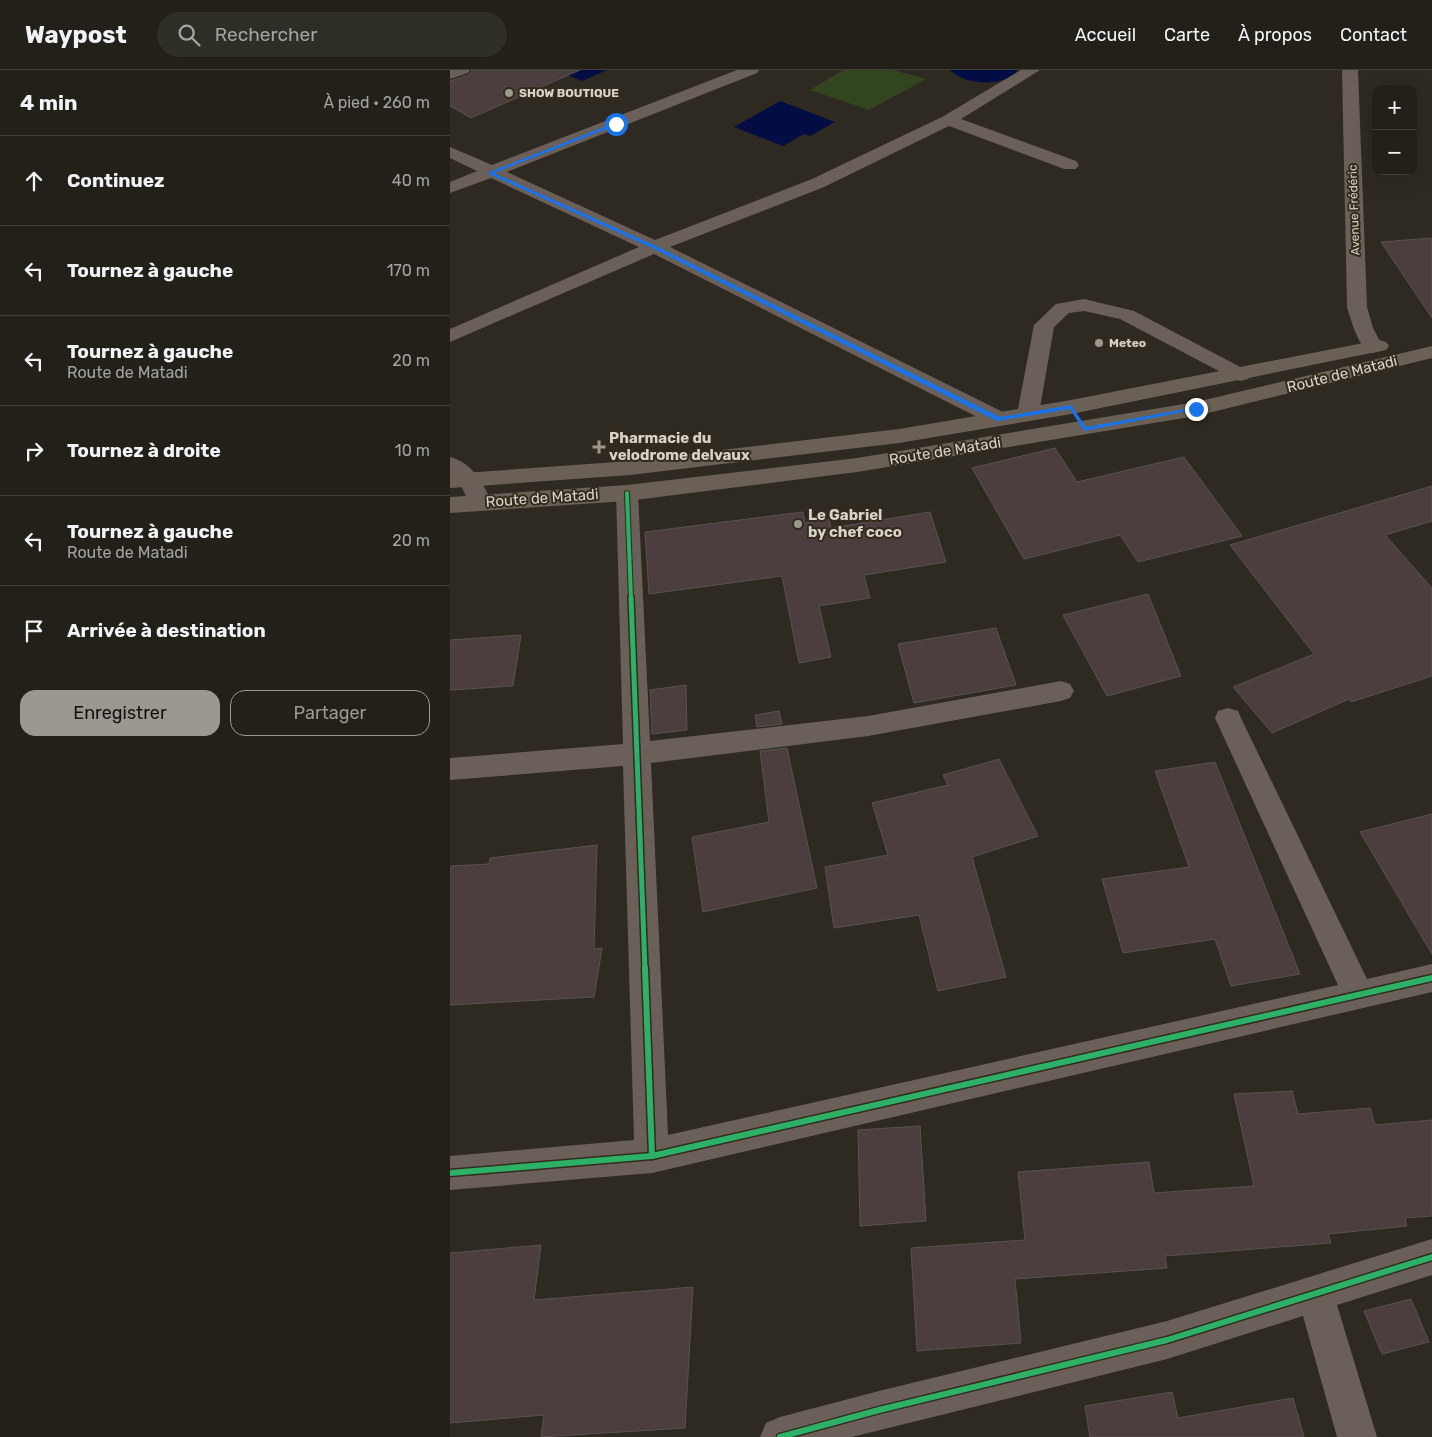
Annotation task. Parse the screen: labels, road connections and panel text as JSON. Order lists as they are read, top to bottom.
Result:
{
  "streets": {
    "main road": ["Route de Matadi"],
    "street": ["Avenue Frédéric"]
  },
  "crossings": [
    ["Avenue Frédéric", "Route de Matadi"]
  ],
  "places": {
    "other": ["SHOW BOUTIQUE", "Meteo", "Le Gabriel by chef coco"],
    "health": ["Pharmacie du velodrome delvaux"]
  },
  "page": {
    "header": "Waypost",
    "search": "Rechercher",
    "nav": [
      "Accueil",
      "Carte",
      "À propos",
      "Contact"
    ],
    "heading": ["4 min", "À pied · 260 m"],
    "map_buttons": ["+", "−"],
    "list": [
      ["Continuez", "40 m"],
      ["Tournez à gauche", "170 m"],
      ["Tournez à gauche", "Route de Matadi", "20 m"],
      ["Tournez à droite", "10 m"],
      ["Tournez à gauche", "Route de Matadi", "20 m"],
      "Arrivée à destination"
    ],
    "buttons": ["Enregistrer", "Partager"]
  }
}
